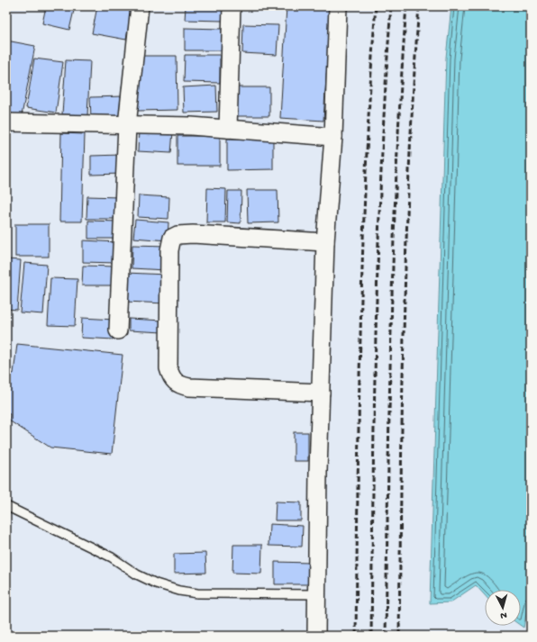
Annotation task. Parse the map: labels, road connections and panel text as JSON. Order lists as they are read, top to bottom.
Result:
{
  "north": "bottom"
}
